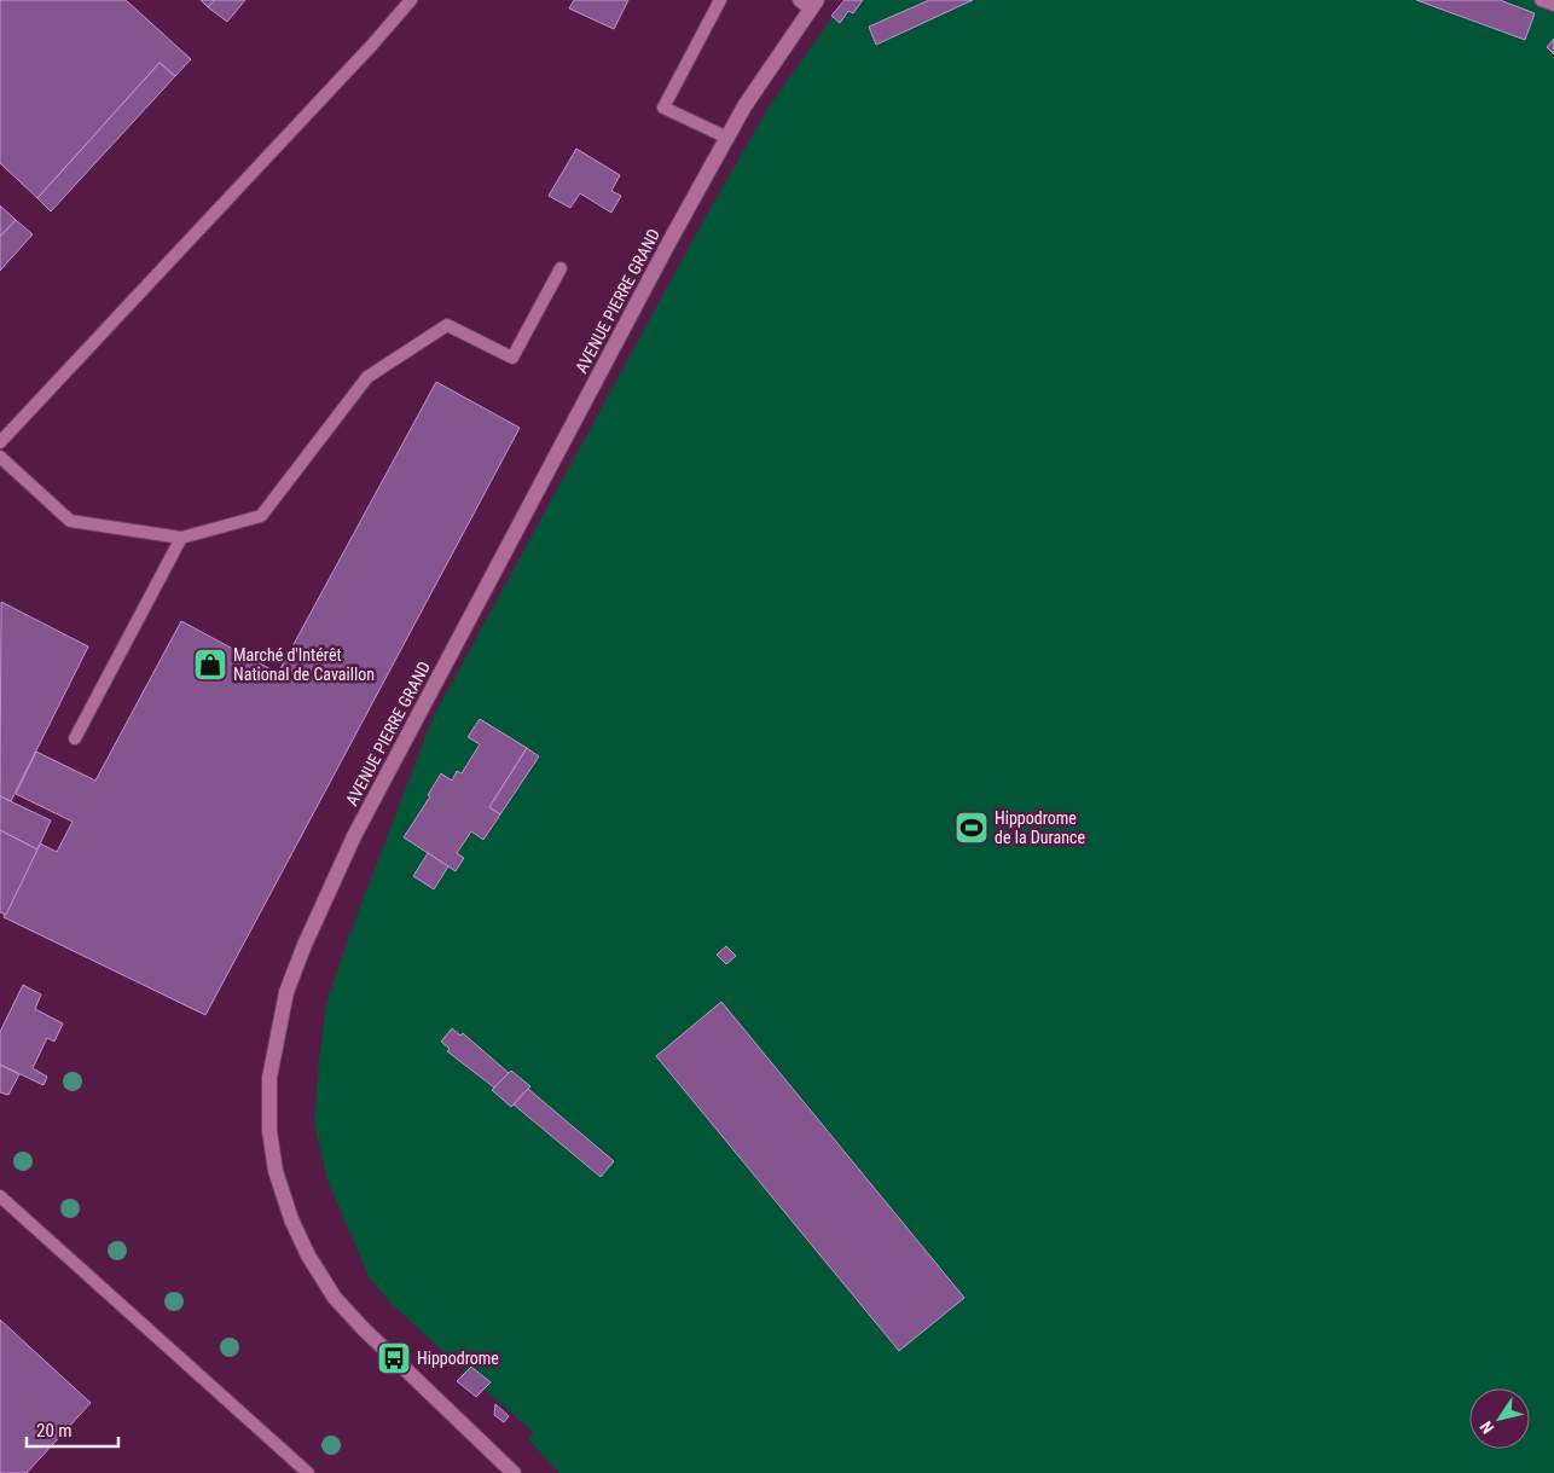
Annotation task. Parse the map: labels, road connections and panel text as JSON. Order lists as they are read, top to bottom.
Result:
{
  "streets": {
    "street": ["AVENUE PIERRE GRAND"]
  },
  "places": {
    "shop": ["Marché d'Intérêt National de Cavaillon"],
    "sports": ["Hippodrome de la Durance"],
    "bus stop": ["Hippodrome"]
  },
  "scale_bar": "20 m",
  "north": "bottom left"
}
